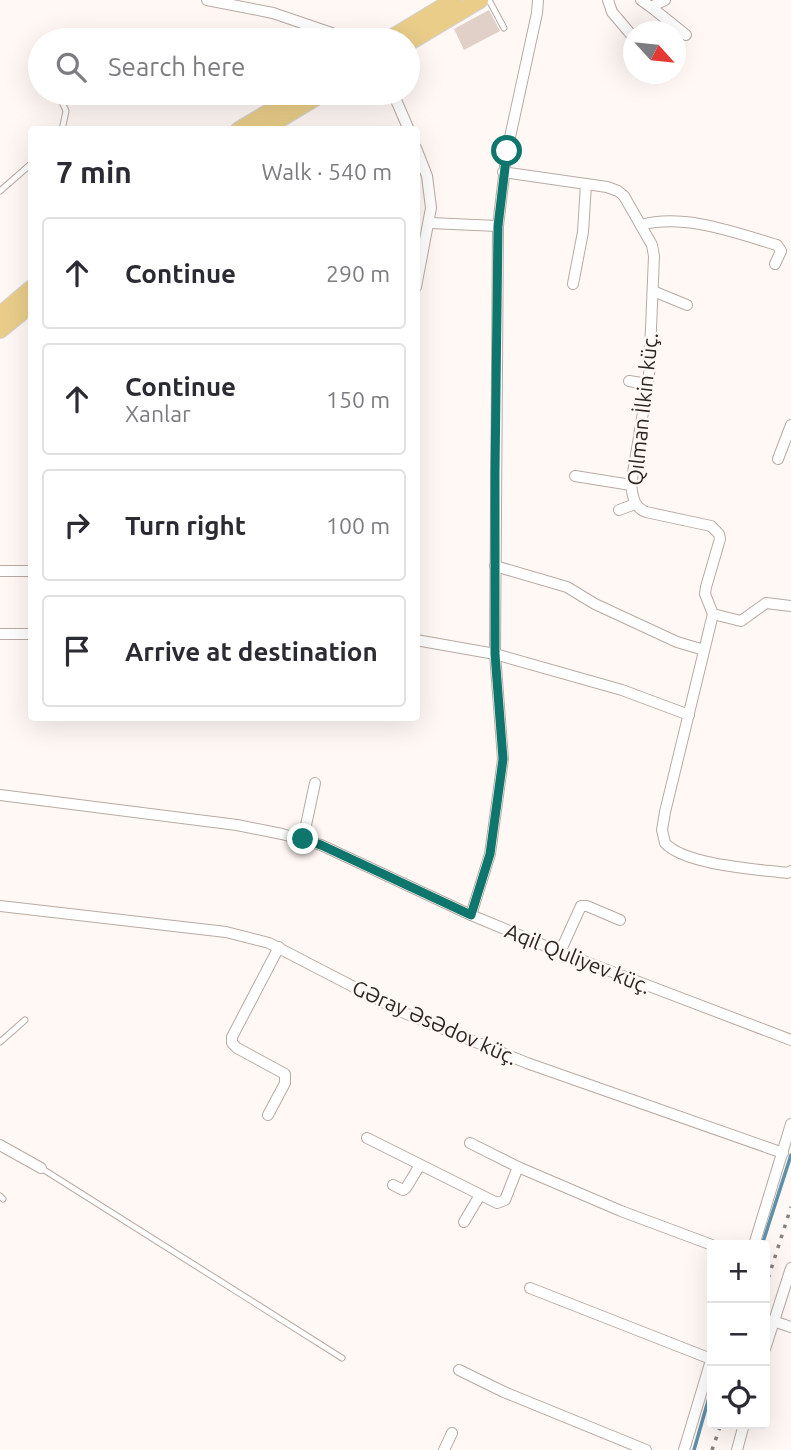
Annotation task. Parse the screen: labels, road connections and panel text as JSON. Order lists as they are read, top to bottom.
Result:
{
  "streets": {
    "street": ["Qılman İlkin küç.", "Aqil Quliyev küç.", "Gəray Əsədov küç."]
  },
  "north": "bottom right",
  "page": {
    "search": "Search here",
    "heading": ["7 min", "Walk · 540 m"],
    "list": [
      ["Continue", "290 m"],
      ["Continue", "Xanlar", "150 m"],
      ["Turn right", "100 m"],
      "Arrive at destination"
    ],
    "map_buttons": ["+", "−"]
  }
}
